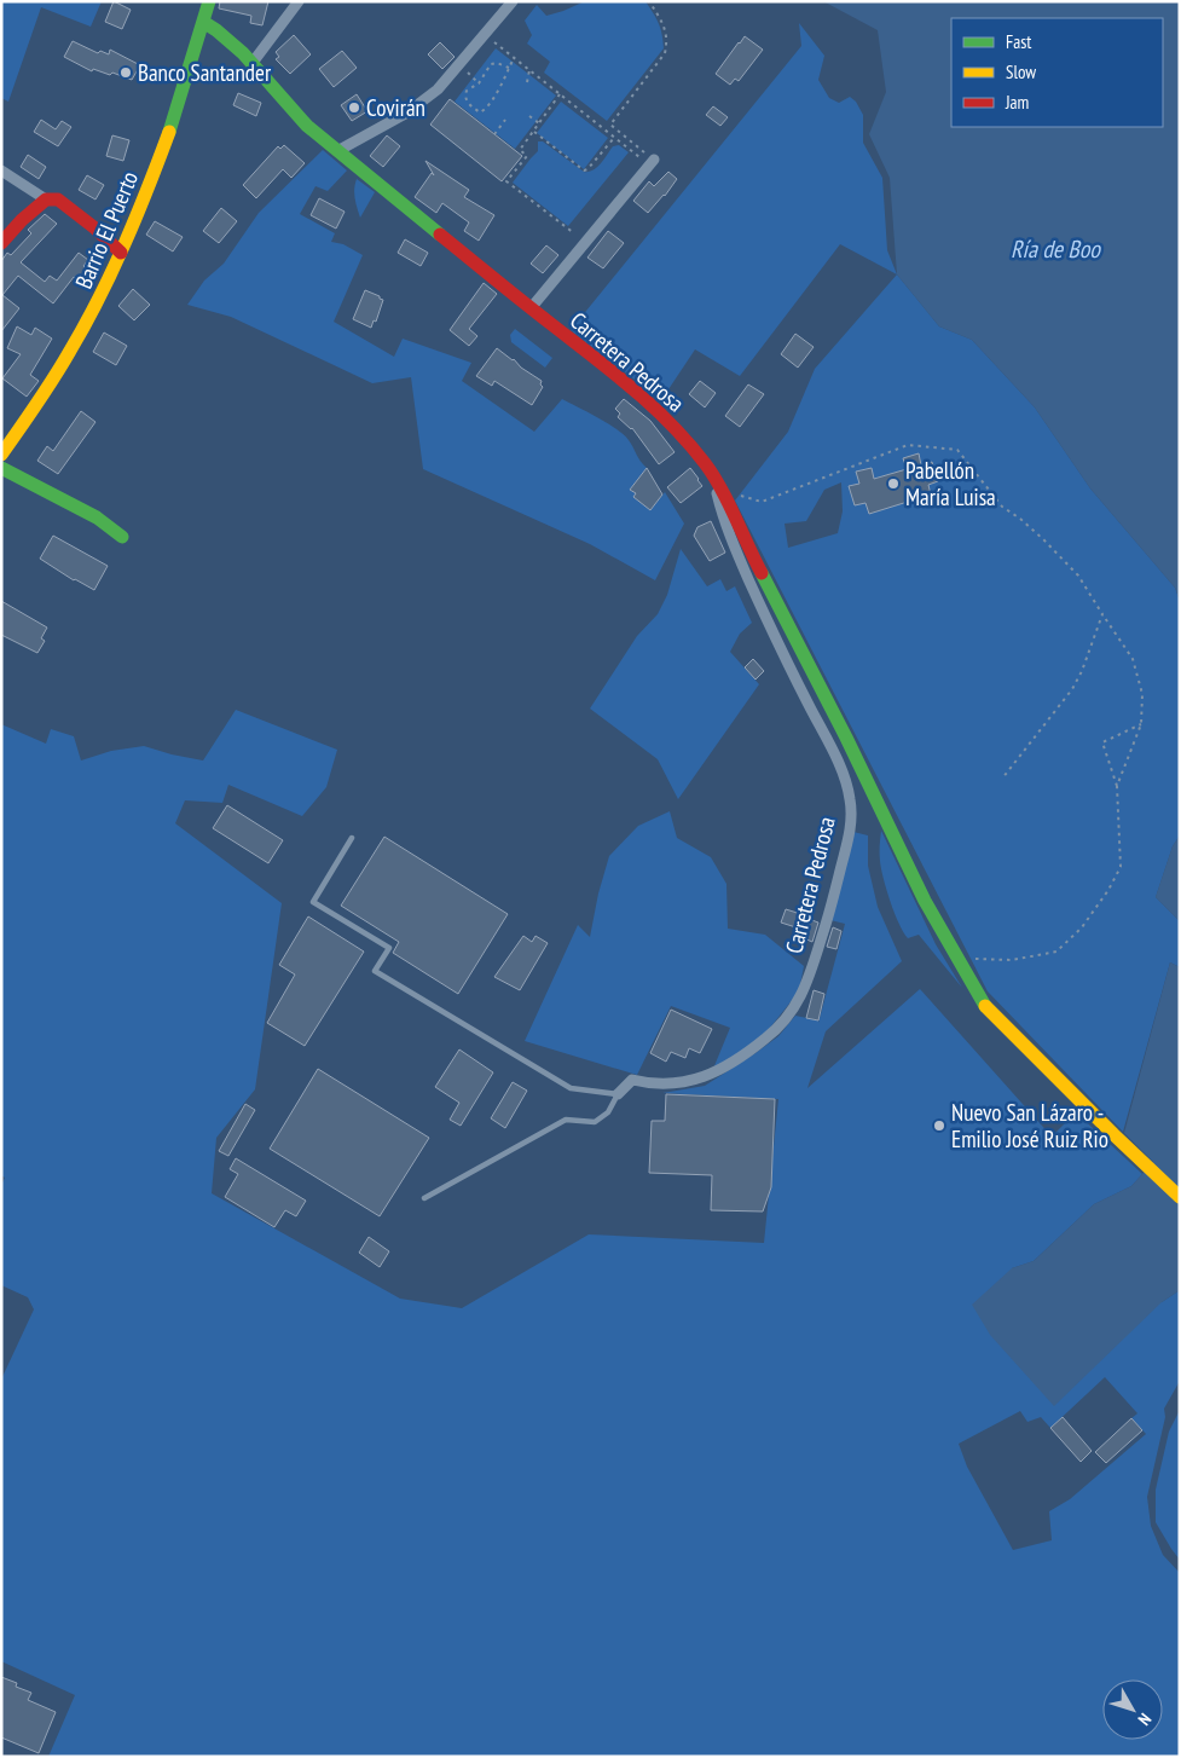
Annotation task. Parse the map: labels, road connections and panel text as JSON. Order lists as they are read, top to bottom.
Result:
{
  "streets": {
    "street": ["Barrio El Puerto", "Carretera Pedrosa"]
  },
  "crossings": [
    ["Barrio El Puerto", "Carretera Pedrosa"]
  ],
  "water": ["Ría de Boo"],
  "places": [
    "Banco Santander",
    "Covirán",
    "Pabellón María Luisa",
    "Nuevo San Lázaro - Emilio José Ruiz Rio"
  ],
  "legend": ["Fast", "Slow", "Jam"],
  "north": "bottom right"
}
